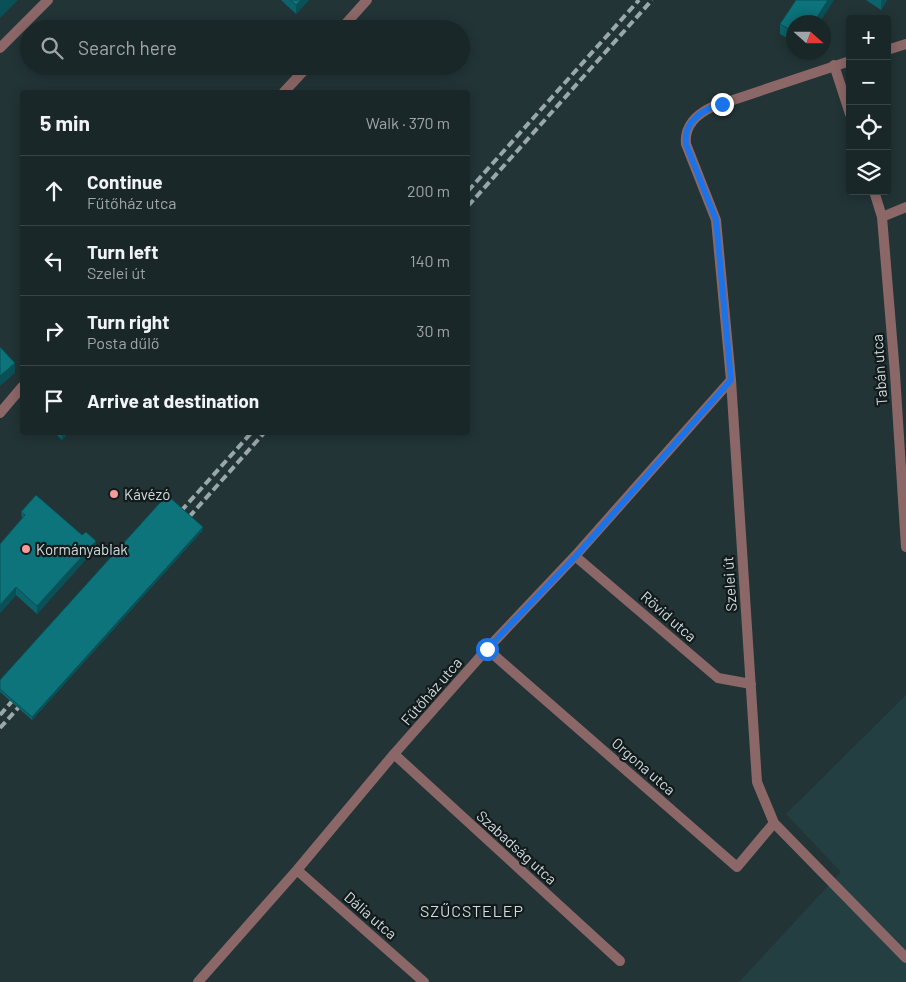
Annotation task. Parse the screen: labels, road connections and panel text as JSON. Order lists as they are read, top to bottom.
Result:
{
  "streets": {
    "street": [
      "Tabán utca",
      "Szelei út",
      "Rövid utca",
      "Fűtőház utca",
      "Orgona utca",
      "Szabadság utca",
      "Dália utca"
    ]
  },
  "crossings": [
    ["Szelei út", "Rövid utca"],
    ["Szelei út", "Fűtőház utca"],
    ["Szelei út", "Orgona utca"],
    ["Rövid utca", "Fűtőház utca"],
    ["Fűtőház utca", "Orgona utca"],
    ["Fűtőház utca", "Szabadság utca"],
    ["Fűtőház utca", "Dália utca"]
  ],
  "districts": ["SZŰCSTELEP"],
  "places": ["Kávézó", "Kormányablak"],
  "north": "right",
  "page": {
    "map_buttons": ["+", "−"],
    "search": "Search here",
    "heading": ["5 min", "Walk · 370 m"],
    "list": [
      ["Continue", "Fűtőház utca", "200 m"],
      ["Turn left", "Szelei út", "140 m"],
      ["Turn right", "Posta dűlő", "30 m"],
      "Arrive at destination"
    ]
  }
}
